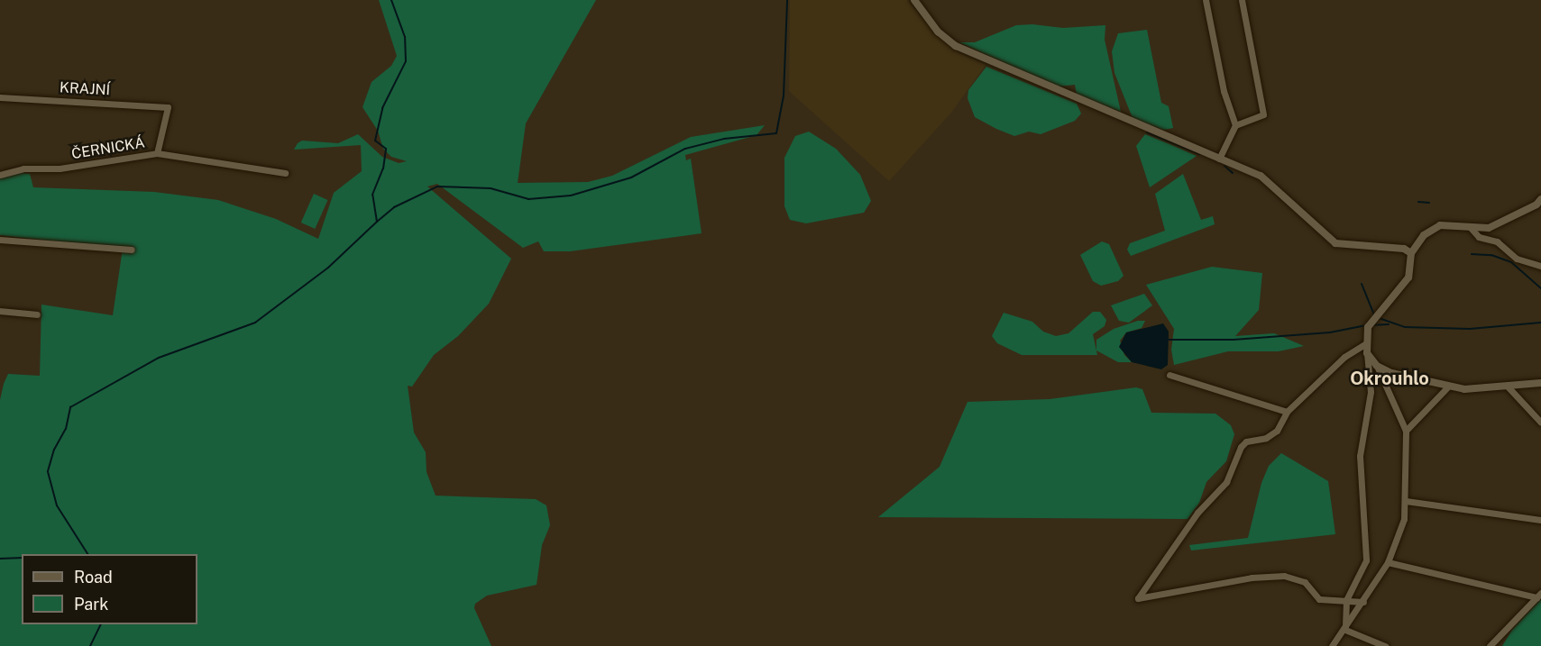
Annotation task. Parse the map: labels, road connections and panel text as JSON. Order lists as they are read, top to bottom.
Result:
{
  "streets": {
    "street": ["KRAJNÍ", "ČERNICKÁ"]
  },
  "crossings": [
    ["KRAJNÍ", "ČERNICKÁ"]
  ],
  "districts": ["Okrouhlo"],
  "legend": ["Road", "Park"]
}
